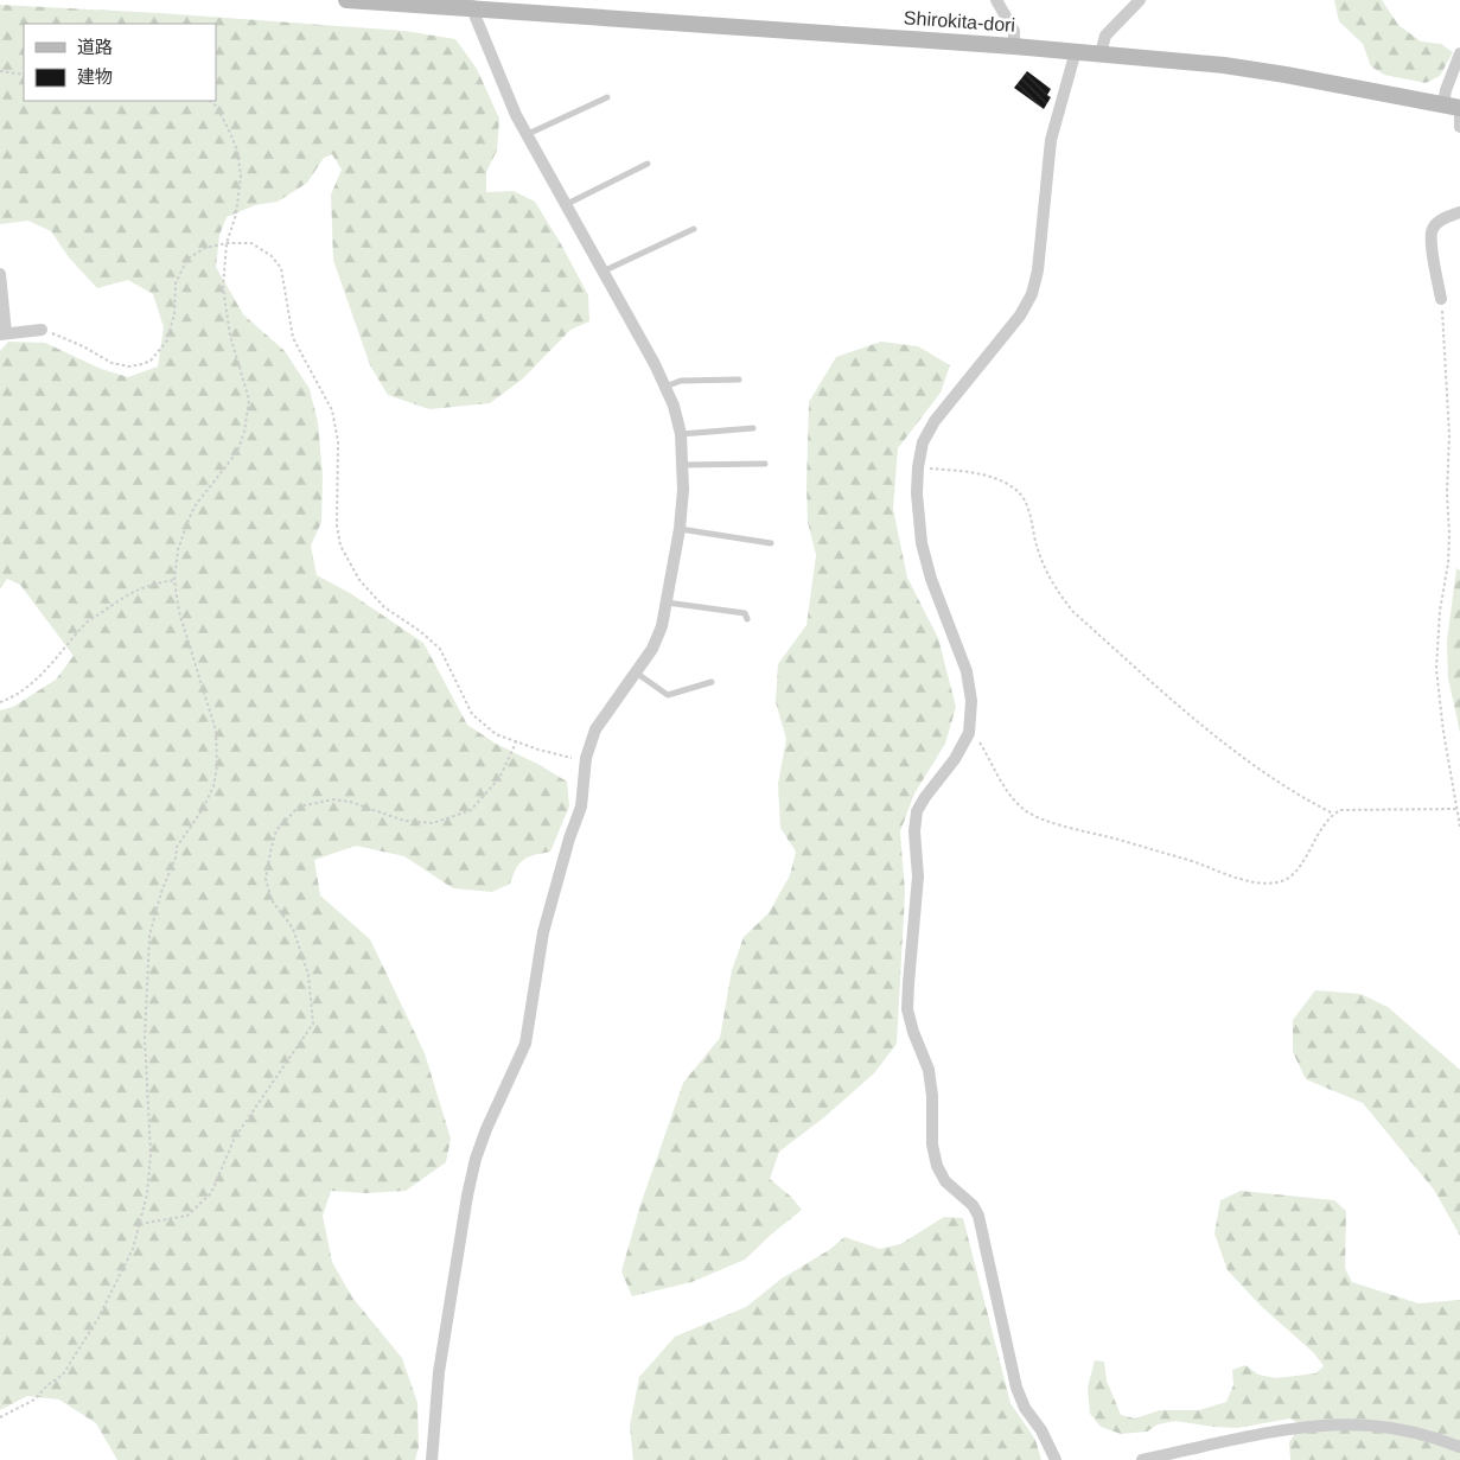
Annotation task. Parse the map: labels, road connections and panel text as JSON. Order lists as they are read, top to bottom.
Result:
{
  "streets": {
    "street": ["Shirokita-dori"]
  },
  "legend": ["道路", "建物"]
}
